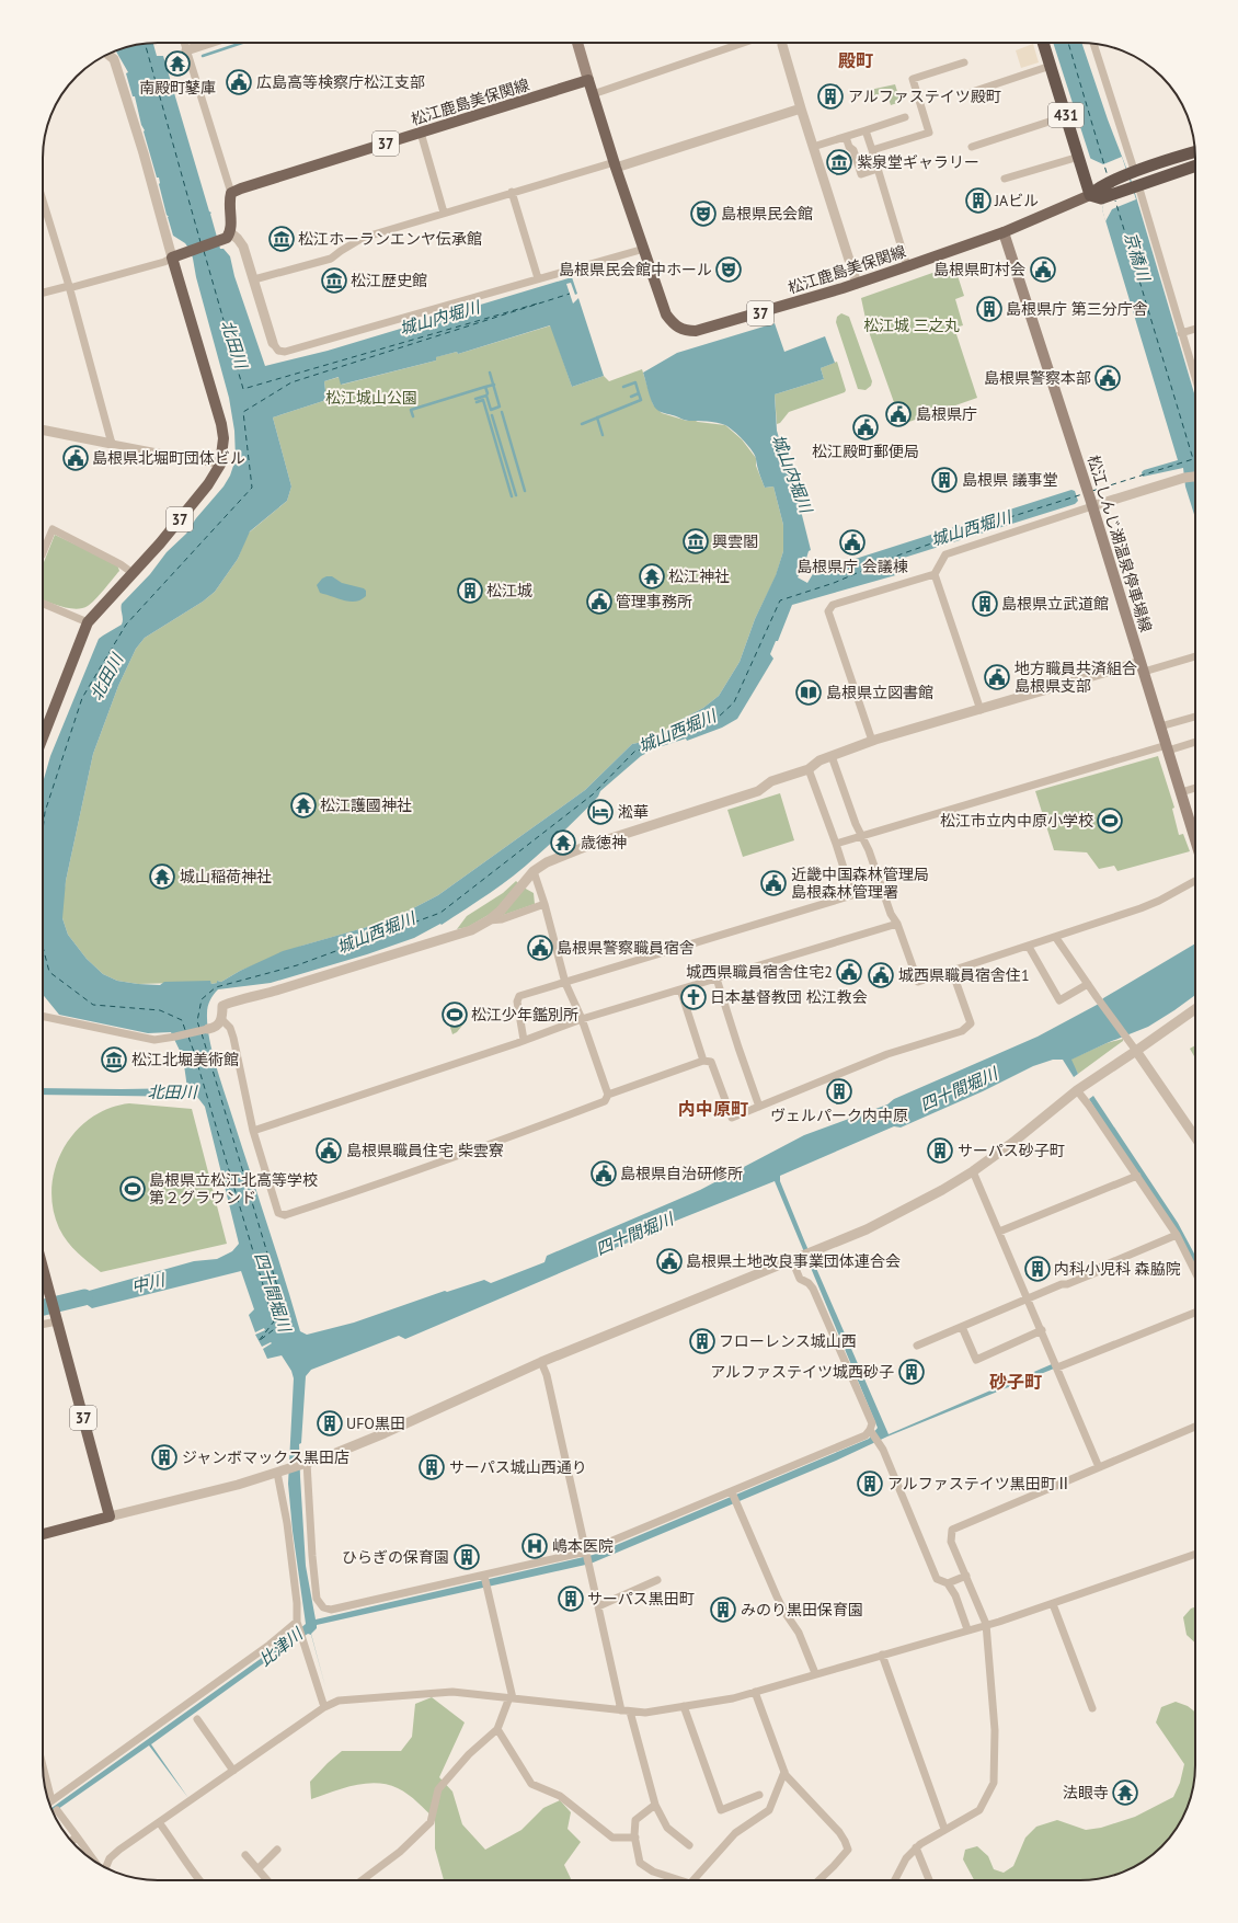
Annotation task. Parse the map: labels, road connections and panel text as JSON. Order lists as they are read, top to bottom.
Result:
{
  "streets": {
    "highway": ["431"],
    "main road": ["松江鹿島美保関線", "37", "松江しんじ湖温泉停車場線"]
  },
  "crossings": [
    ["松江鹿島美保関線", "431"],
    ["松江鹿島美保関線", "松江しんじ湖温泉停車場線"]
  ],
  "districts": ["殿町", "内中原町", "砂子町"],
  "water": [
    "京橋川",
    "城山内堀川",
    "北田川",
    "城山西堀川",
    "四十間堀川",
    "中川",
    "比津川"
  ],
  "parks": ["松江城 三之丸", "松江城山公園"],
  "places": {
    "temple": [
      "南殿町鼕庫",
      "松江神社",
      "松江護國神社",
      "歳徳神",
      "城山稲荷神社",
      "法眼寺"
    ],
    "public building": [
      "広島高等検察庁松江支部",
      "島根県町村会",
      "島根県警察本部",
      "島根県庁",
      "松江殿町郵便局",
      "島根県北堀町団体ビル",
      "島根県庁 会議棟",
      "管理事務所",
      "地方職員共済組合 島根県支部",
      "近畿中国森林管理局 島根森林管理署",
      "島根県警察職員宿舎",
      "城西県職員宿舎住宅2",
      "城西県職員宿舎住1",
      "島根県職員住宅 柴雲寮",
      "島根県自治研修所",
      "島根県土地改良事業団体連合会"
    ],
    "building": [
      "アルファステイツ殿町",
      "JAビル",
      "島根県庁 第三分庁舎",
      "島根県 議事堂",
      "松江城",
      "島根県立武道館",
      "ヴェルパーク内中原",
      "サーパス砂子町",
      "内科小児科 森脇院",
      "フローレンス城山西",
      "アルファステイツ城西砂子",
      "UFO黒田",
      "ジャンボマックス黒田店",
      "サーパス城山西通り",
      "アルファステイツ黒田町Ⅱ",
      "ひらぎの保育園",
      "サーパス黒田町",
      "みのり黒田保育園"
    ],
    "museum": [
      "紫泉堂ギャラリー",
      "松江ホーランエンヤ伝承館",
      "松江歴史館",
      "興雲閣",
      "松江北堀美術館"
    ],
    "theatre": ["島根県民会館", "島根県民会館中ホール"],
    "library": ["島根県立図書館"],
    "hotel": ["淞華"],
    "sports": ["松江市立内中原小学校", "松江少年鑑別所", "島根県立松江北高等学校 第２グラウンド"],
    "church": ["日本基督教団 松江教会"],
    "hospital": ["嶋本医院"]
  }
}
